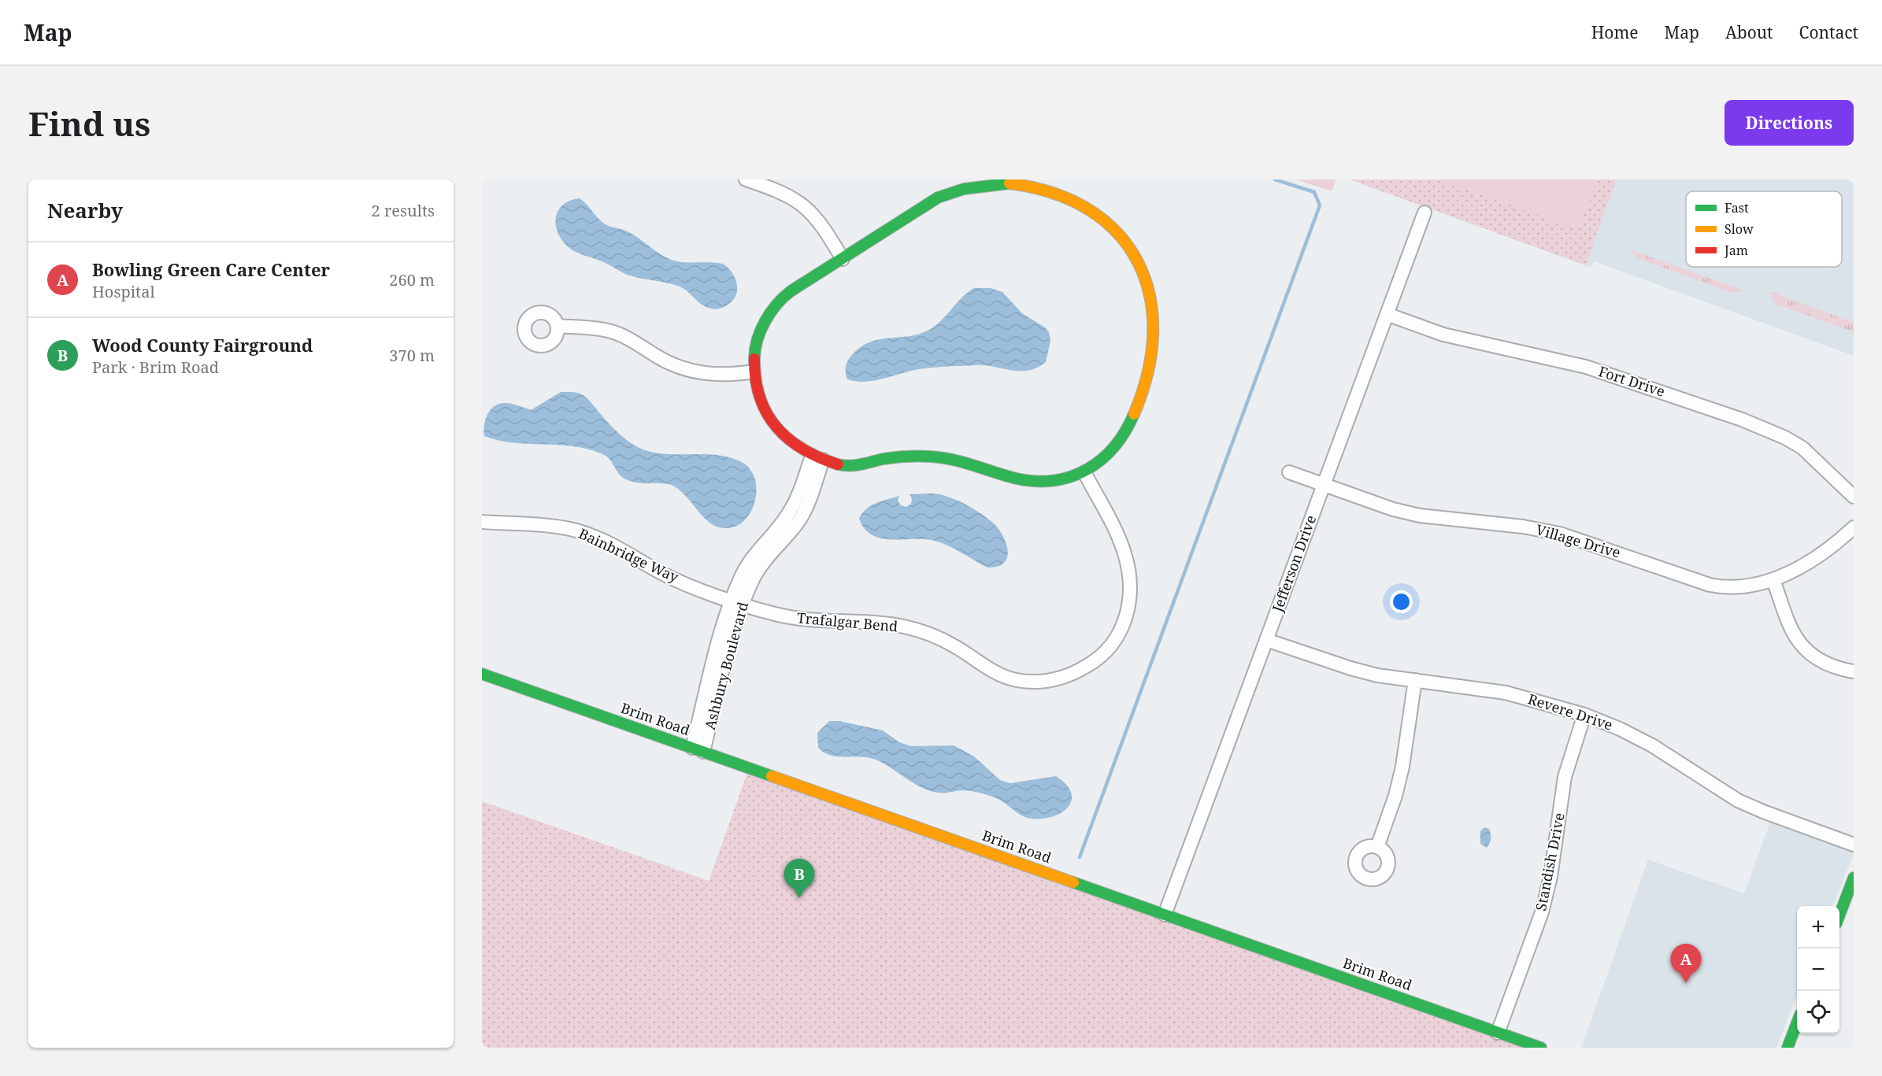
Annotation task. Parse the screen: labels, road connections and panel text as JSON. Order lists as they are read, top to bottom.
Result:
{
  "streets": {
    "street": [
      "Fort Drive",
      "Village Drive",
      "Bainbridge Way",
      "Jefferson Drive",
      "Trafalgar Bend",
      "Ashbury Boulevard",
      "Revere Drive",
      "Brim Road",
      "Standish Drive"
    ]
  },
  "crossings": [
    ["Fort Drive", "Jefferson Drive"],
    ["Village Drive", "Jefferson Drive"],
    ["Bainbridge Way", "Trafalgar Bend"],
    ["Bainbridge Way", "Ashbury Boulevard"],
    ["Jefferson Drive", "Revere Drive"],
    ["Jefferson Drive", "Brim Road"],
    ["Trafalgar Bend", "Ashbury Boulevard"],
    ["Ashbury Boulevard", "Brim Road"],
    ["Revere Drive", "Standish Drive"],
    ["Brim Road", "Standish Drive"]
  ],
  "legend": ["Fast", "Slow", "Jam"],
  "page": {
    "header": "Map",
    "nav": [
      "Home",
      "Map",
      "About",
      "Contact"
    ],
    "buttons": "Directions",
    "title": "Find us",
    "heading": ["Nearby", "2 results"],
    "list": [
      {
        "mark": "A",
        "name": "Bowling Green Care Center",
        "note": "Hospital",
        "value": "260 m"
      },
      {
        "mark": "B",
        "name": "Wood County Fairground",
        "note": "Park · Brim Road",
        "value": "370 m"
      }
    ],
    "pins": ["B", "A"],
    "map_buttons": ["+", "−"]
  }
}
